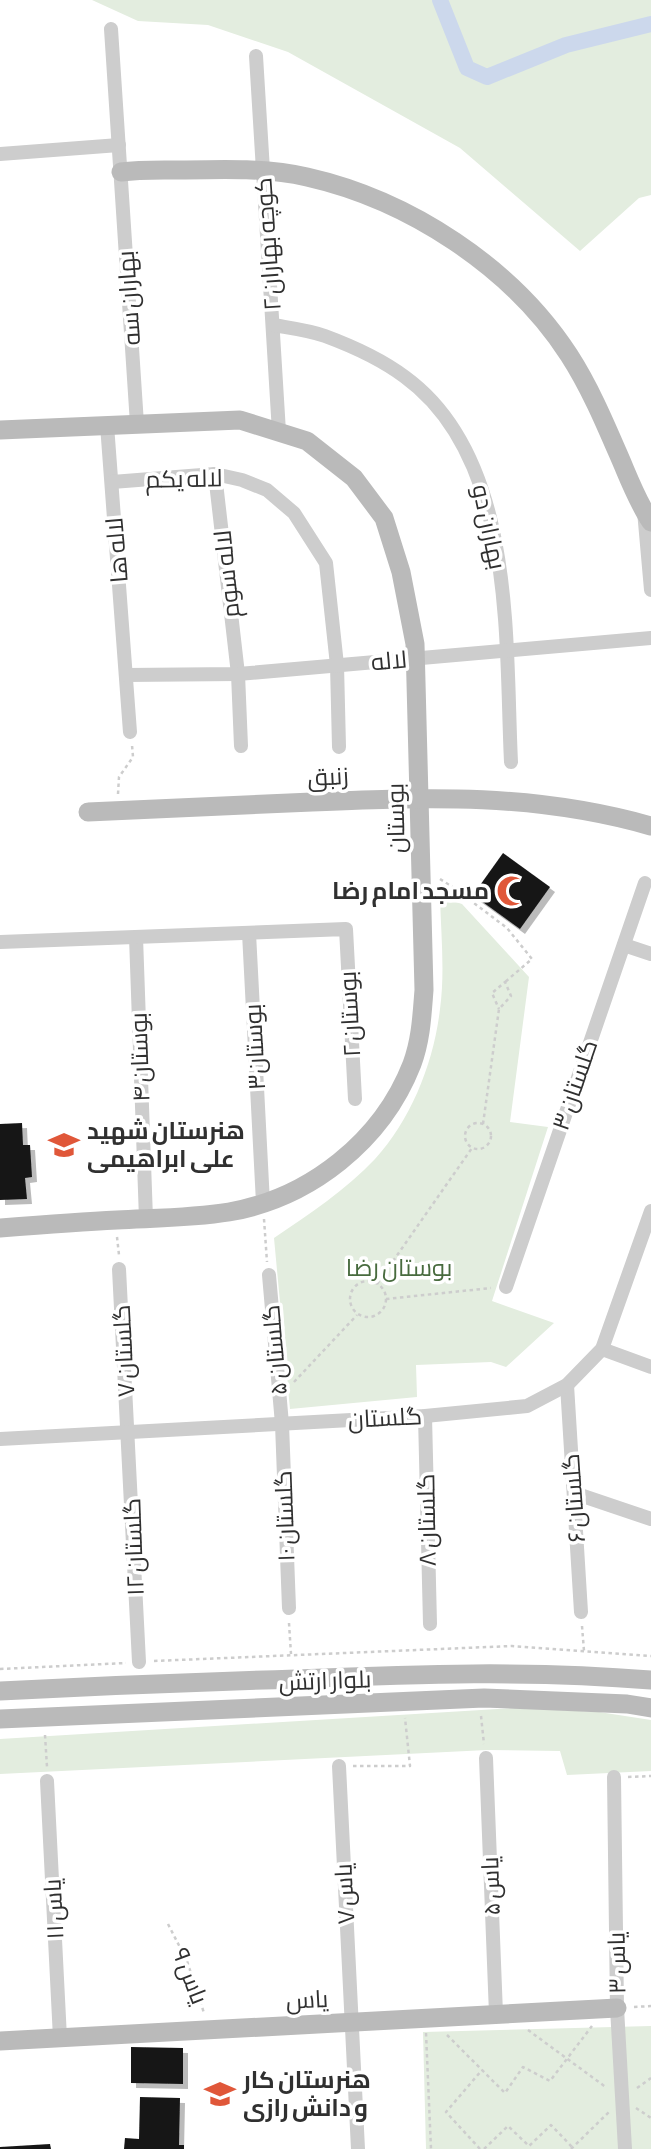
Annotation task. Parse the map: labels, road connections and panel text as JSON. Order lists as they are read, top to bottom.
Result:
{
  "streets": {
    "street": [
      "کوچه بهاران ۲",
      "بهاران سه",
      "لاله یکم",
      "بهاران دو",
      "لاله ها",
      "لاله سوم",
      "لاله",
      "زنبق",
      "بوستان",
      "بوستان ۲",
      "بوستان۳",
      "بوستان ۴",
      "گلستان ۳",
      "گلستان ۵",
      "گلستان ۷",
      "گلستان",
      "گلستان ۶",
      "گلستان ۱۰",
      "گلستان ۸",
      "گلستان ۱۲",
      "بلوار ارتش",
      "یاس ۵",
      "یاس ۷",
      "یاس ۱۱",
      "یاس ۳",
      "یاس"
    ],
    "path": ["یاس ۹"]
  },
  "crossings": [
    ["کوچه بهاران ۲", "بهاران دو"],
    ["کوچه بهاران ۲", "بوستان"],
    ["بهاران سه", "بوستان"],
    ["لاله یکم", "لاله ها"],
    ["لاله یکم", "لاله سوم"],
    ["لاله یکم", "لاله"],
    ["بهاران دو", "لاله"],
    ["لاله ها", "لاله"],
    ["لاله ها", "بوستان"],
    ["لاله سوم", "لاله"],
    ["لاله", "بوستان"],
    ["زنبق", "بوستان"],
    ["بوستان", "بوستان۳"],
    ["بوستان", "بوستان ۴"],
    ["بوستان ۲", "بوستان۳"],
    ["گلستان ۵", "گلستان"],
    ["گلستان ۵", "گلستان ۱۰"],
    ["گلستان ۷", "گلستان"],
    ["گلستان ۷", "گلستان ۱۲"],
    ["گلستان", "گلستان ۶"],
    ["گلستان", "گلستان ۱۰"],
    ["گلستان", "گلستان ۸"],
    ["گلستان", "گلستان ۱۲"],
    ["یاس ۵", "یاس"],
    ["یاس ۷", "یاس"],
    ["یاس ۱۱", "یاس"],
    ["یاس ۳", "یاس"],
    ["یاس ۹", "یاس"]
  ],
  "parks": ["بوستان رضا"],
  "places": {
    "mosque": ["مسجد امام رضا"],
    "school or university": ["هنرستان شهید علی ابراهیمی", "هنرستان کار و دانش رازی"]
  }
}
